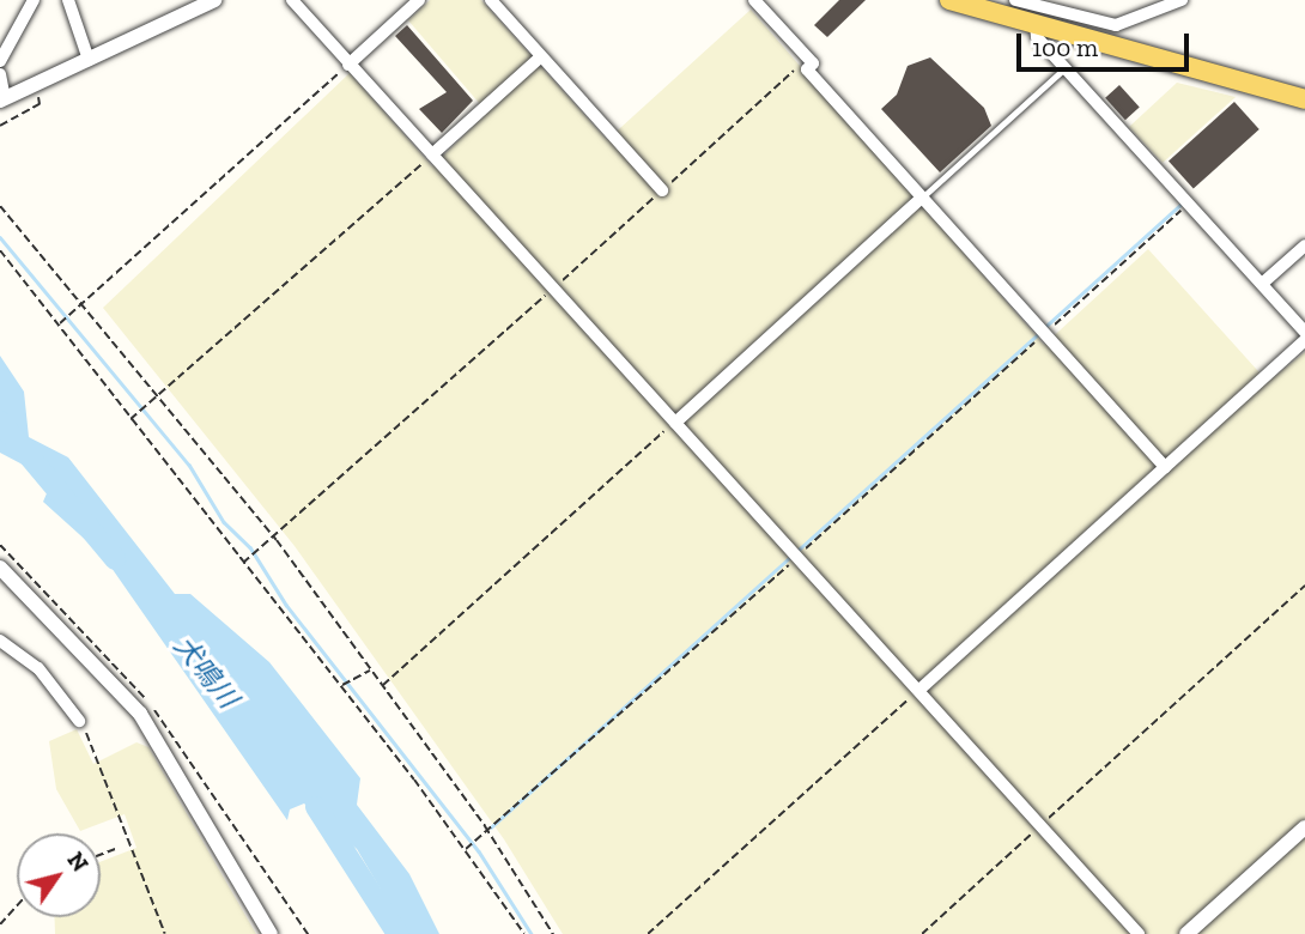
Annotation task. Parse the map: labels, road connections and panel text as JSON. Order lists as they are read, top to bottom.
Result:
{
  "water": ["犬鳴川"],
  "scale_bar": "100 m",
  "north": "top right"
}
